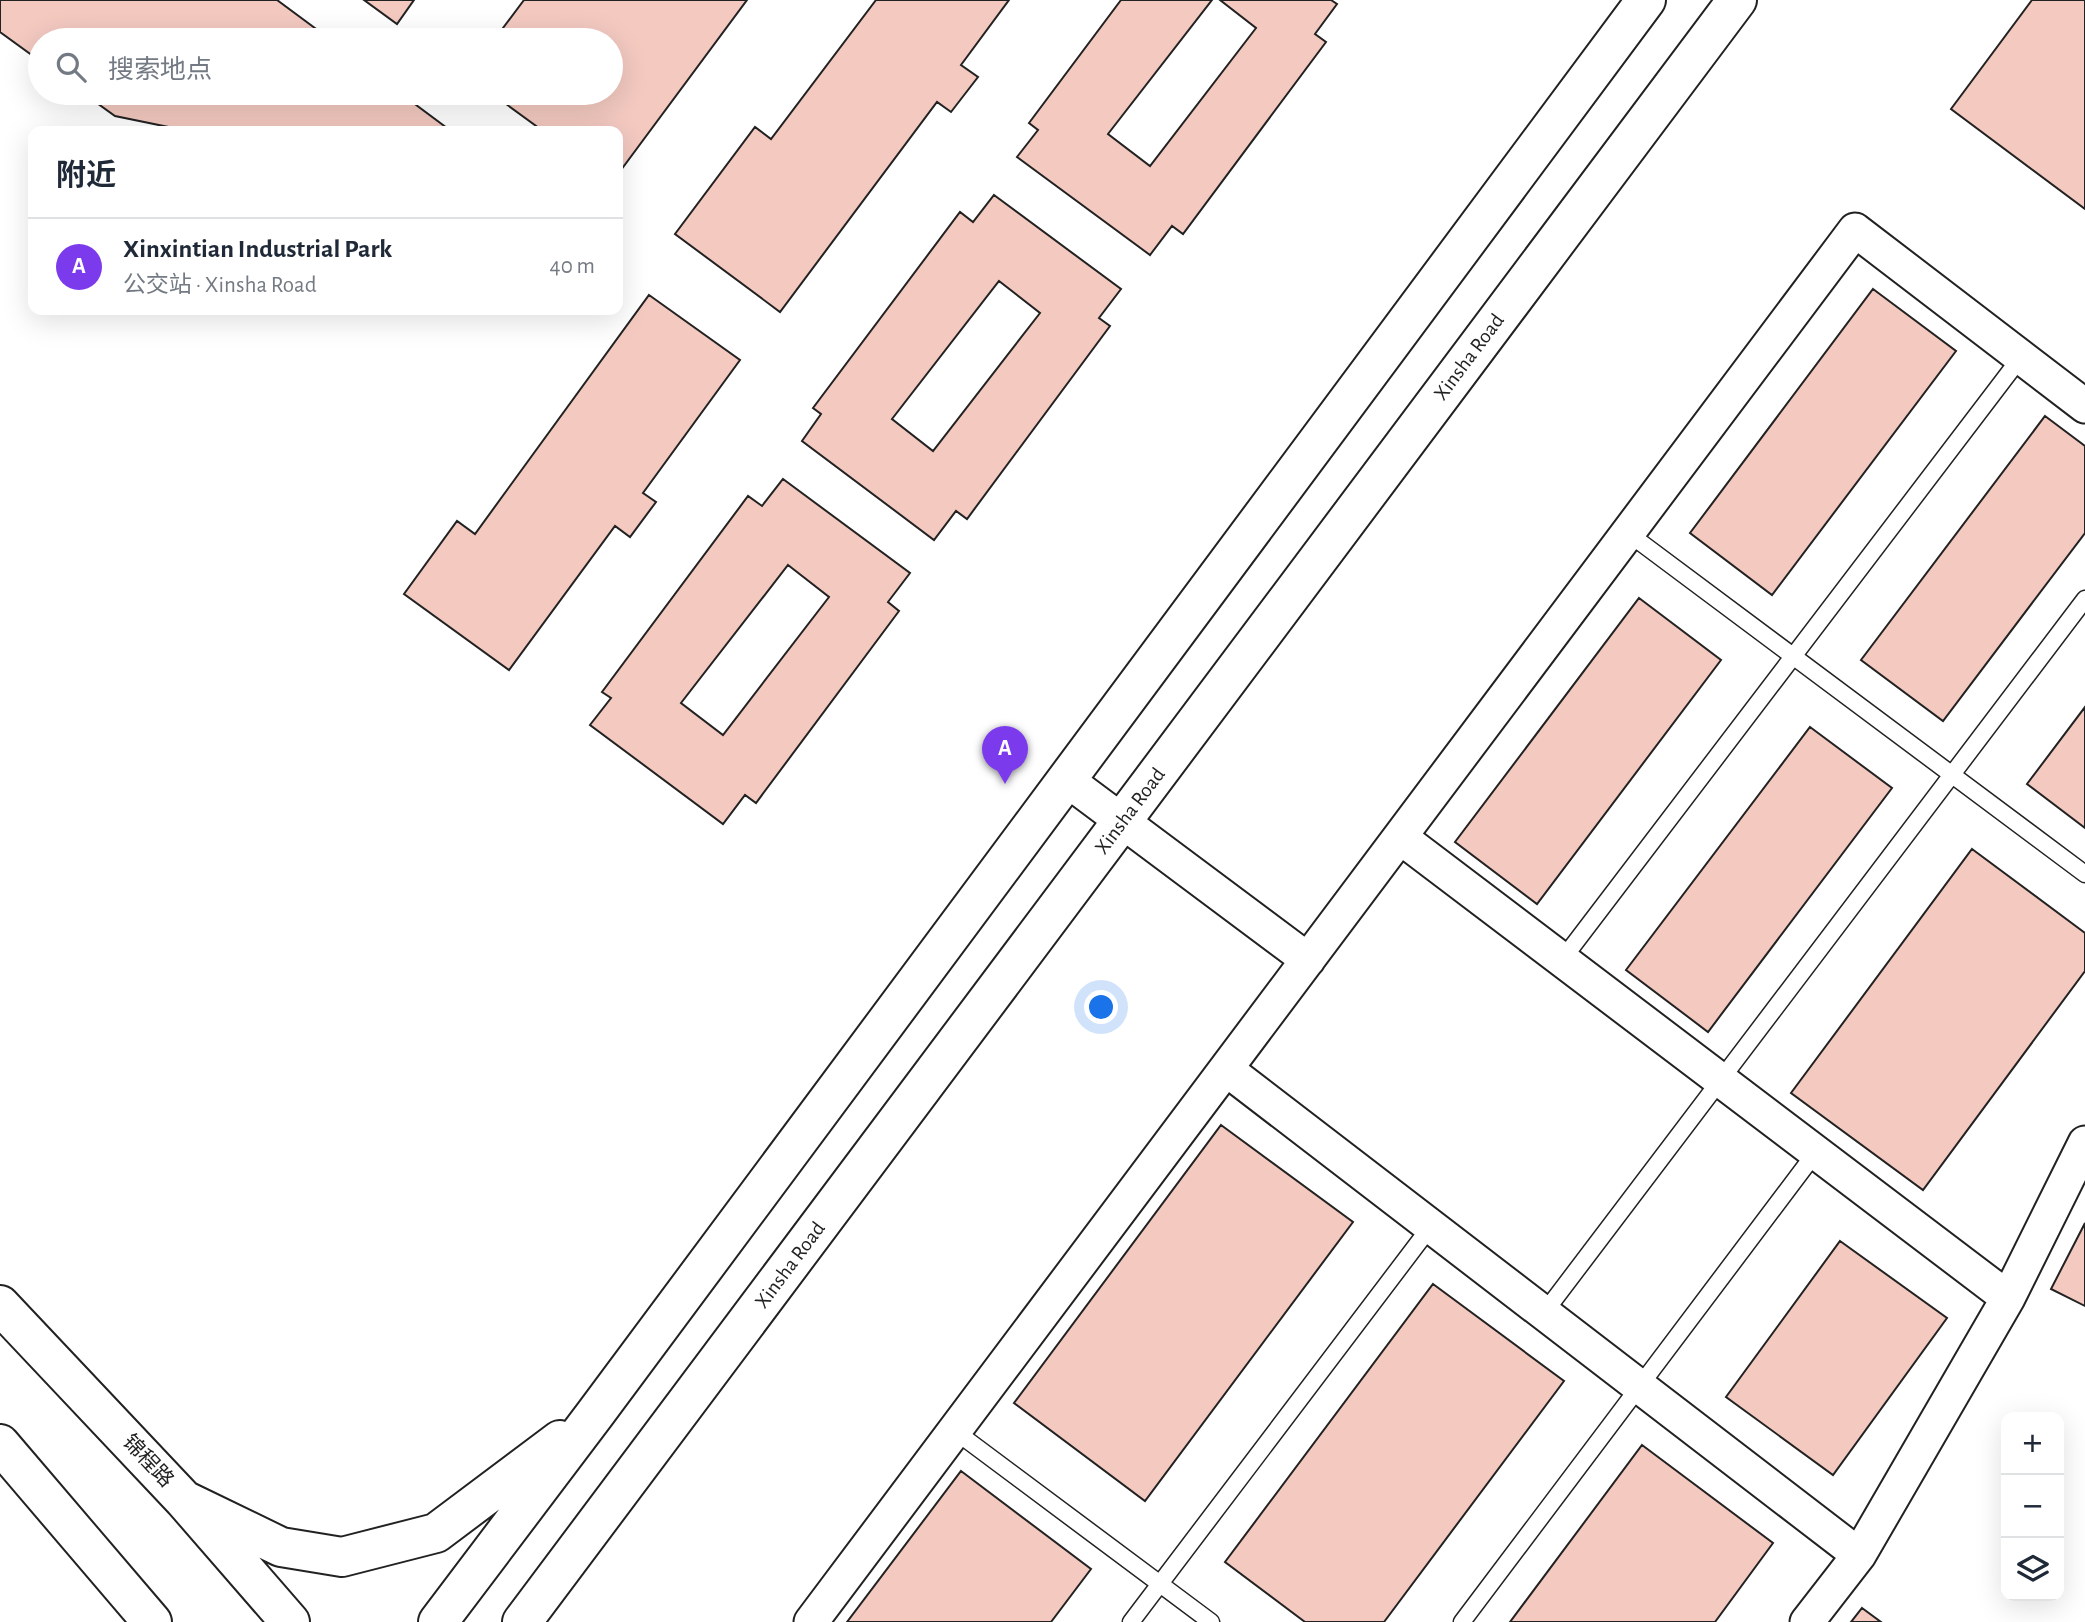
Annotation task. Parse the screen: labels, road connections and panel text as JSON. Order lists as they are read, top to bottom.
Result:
{
  "streets": {
    "main road": ["Xinsha Road", "锦程路"]
  },
  "page": {
    "search": "搜索地点",
    "heading": "附近",
    "list": [
      {
        "mark": "A",
        "name": "Xinxintian Industrial Park",
        "note": "公交站 · Xinsha Road",
        "value": "40 m"
      }
    ],
    "pins": "A",
    "map_buttons": ["+", "−"]
  }
}
